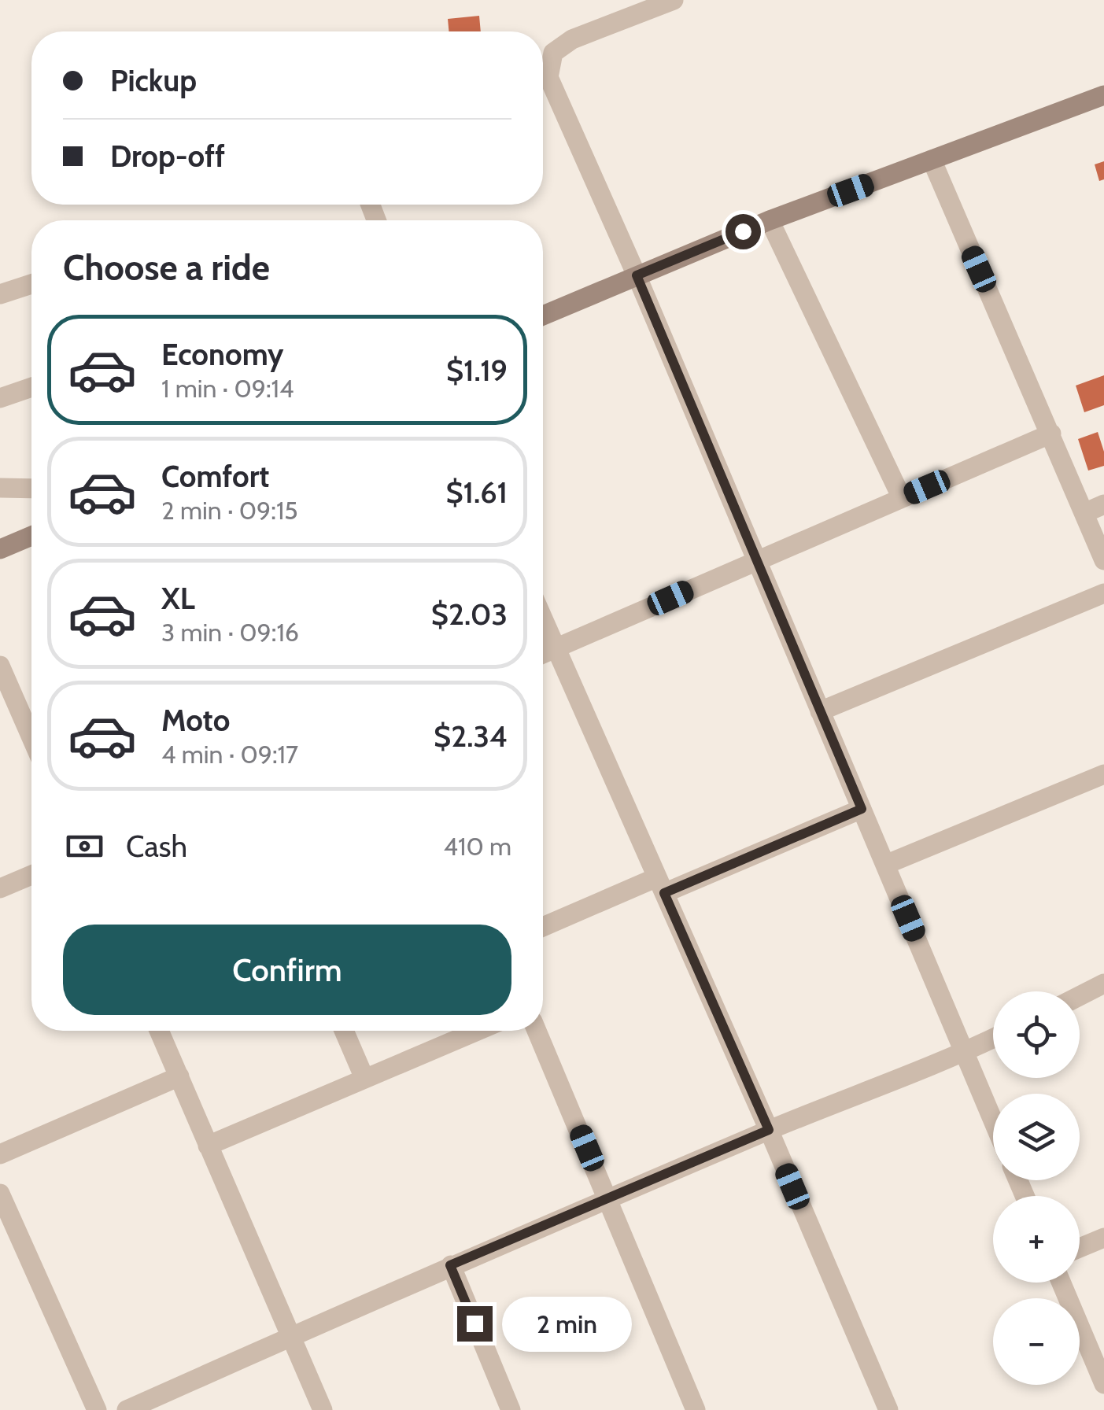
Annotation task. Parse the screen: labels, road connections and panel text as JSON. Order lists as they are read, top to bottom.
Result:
{
  "page": {
    "banner": ["Pickup", "Drop-off"],
    "heading": "Choose a ride",
    "list": [
      {
        "name": "Economy",
        "note": "1 min · 09:14",
        "value": "$1.19"
      },
      {
        "name": "Comfort",
        "note": "2 min · 09:15",
        "value": "$1.61"
      },
      {
        "name": "XL",
        "note": "3 min · 09:16",
        "value": "$2.03"
      },
      {
        "name": "Moto",
        "note": "4 min · 09:17",
        "value": "$2.34"
      }
    ],
    "pay": ["Cash", "410 m"],
    "buttons": "Confirm",
    "map_buttons": ["+", "−"],
    "bubble": "2 min"
  }
}
